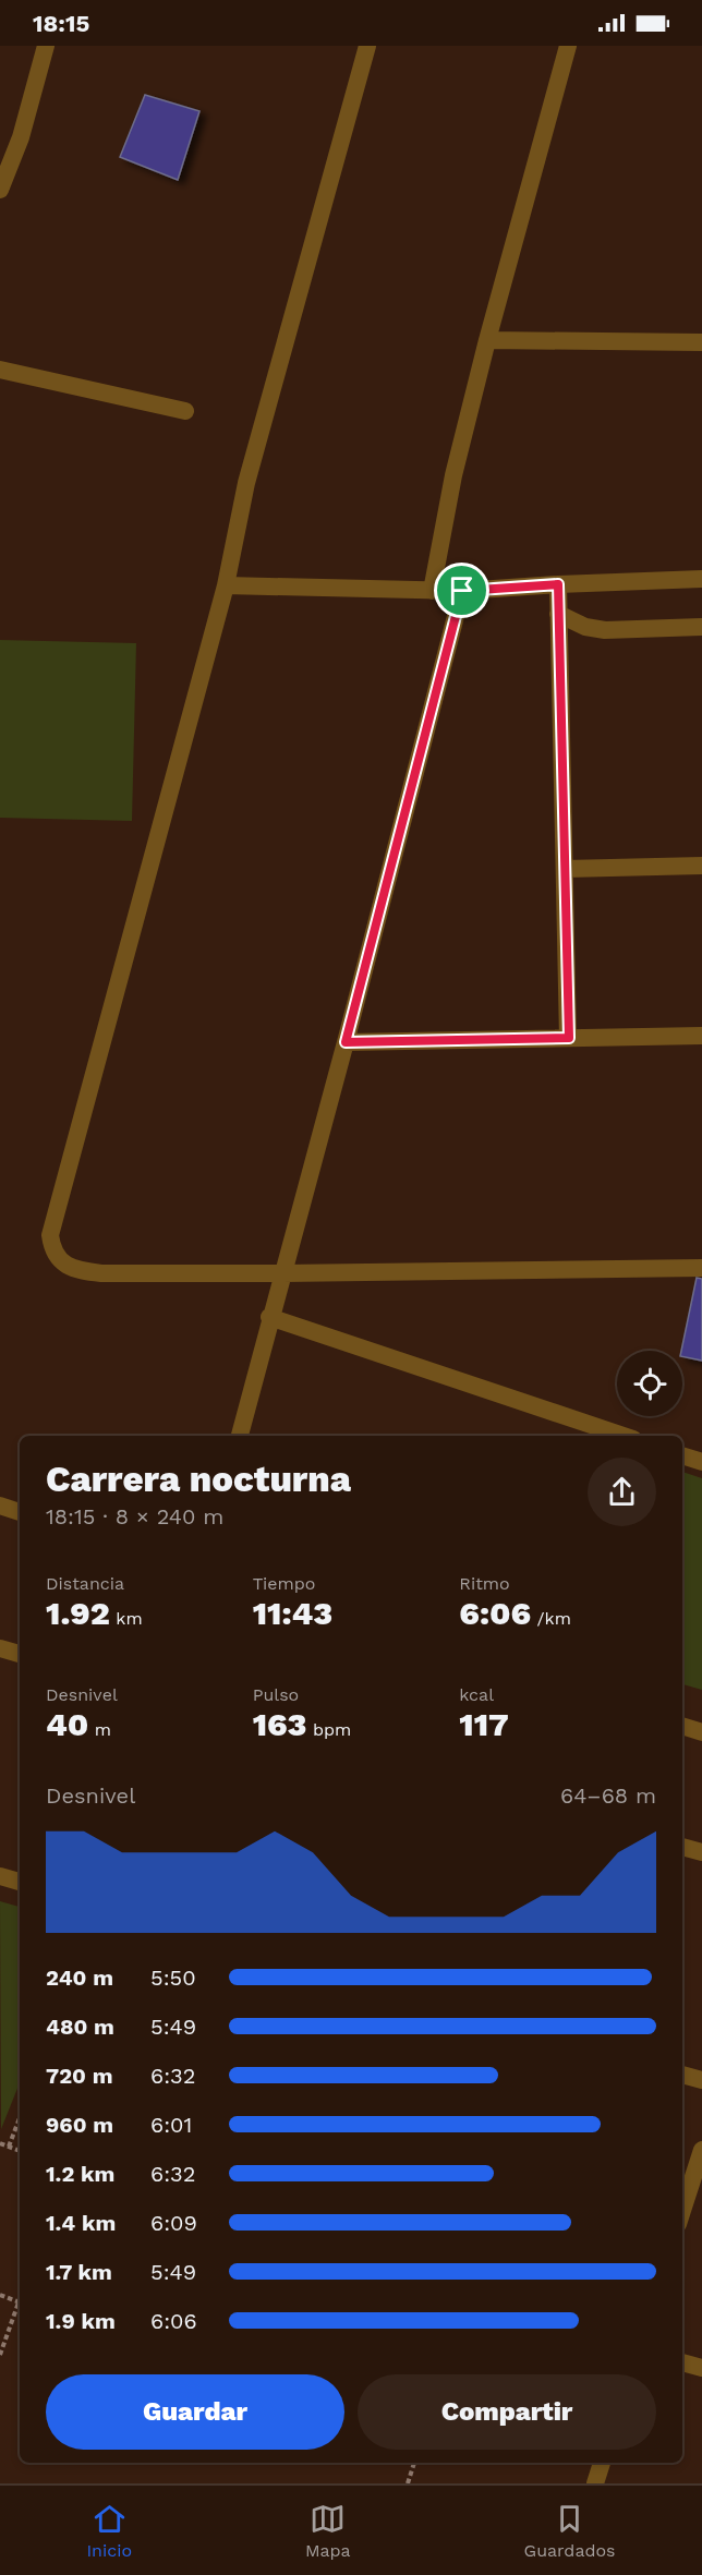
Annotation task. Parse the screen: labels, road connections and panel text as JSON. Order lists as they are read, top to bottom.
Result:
{
  "page": {
    "status": "18:15",
    "heading": ["Carrera nocturna", "18:15 · 8 × 240 m"],
    "stats": [
      ["Distancia", "1.92 km"],
      ["Tiempo", "11:43"],
      ["Ritmo", "6:06 /km"],
      ["Desnivel", "40 m"],
      ["Pulso", "163 bpm"],
      ["kcal", "117"]
    ],
    "chart": ["Desnivel", "64–68 m"],
    "list": [
      {
        "name": "240 m",
        "note": "5:50"
      },
      {
        "name": "480 m",
        "note": "5:49"
      },
      {
        "name": "720 m",
        "note": "6:32"
      },
      {
        "name": "960 m",
        "note": "6:01"
      },
      {
        "name": "1.2 km",
        "note": "6:32"
      },
      {
        "name": "1.4 km",
        "note": "6:09"
      },
      {
        "name": "1.7 km",
        "note": "5:49"
      },
      {
        "name": "1.9 km",
        "note": "6:06"
      }
    ],
    "buttons": ["Guardar", "Compartir"],
    "tabs": ["Inicio", "Mapa", "Guardados"]
  }
}
